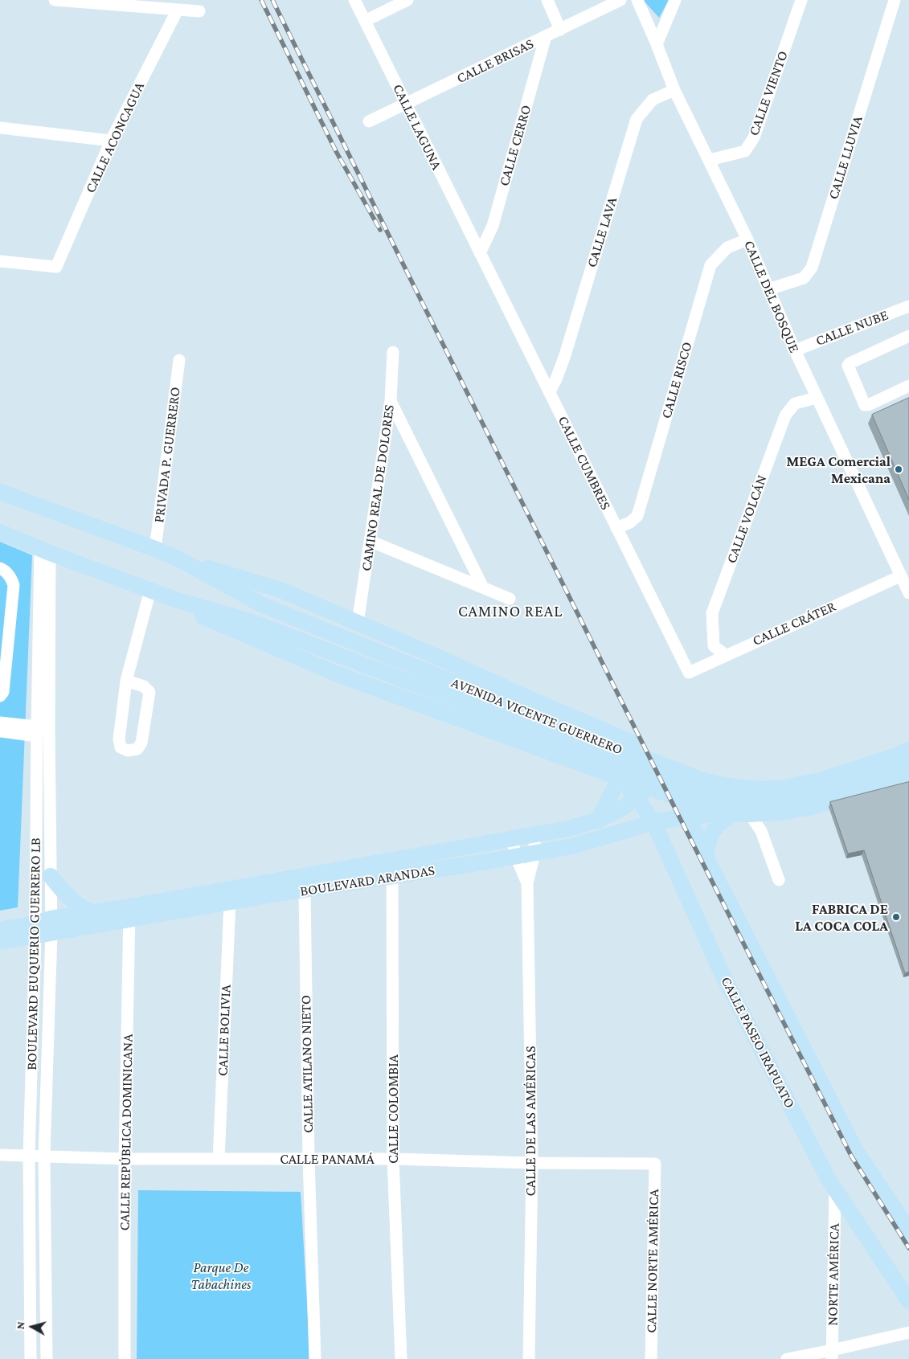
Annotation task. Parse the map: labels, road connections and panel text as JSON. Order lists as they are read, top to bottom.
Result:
{
  "streets": {
    "main road": ["AVENIDA VICENTE GUERRERO", "BOULEVARD ARANDAS", "CALLE PASEO IRAPUATO"],
    "street": [
      "CALLE BRISAS",
      "CALLE VIENTO",
      "CALLE LAGUNA",
      "CALLE ACONCAGUA",
      "CALLE CERRO",
      "CALLE LLUVIA",
      "CALLE LAVA",
      "CALLE DEL BOSQUE",
      "CALLE NUBE",
      "CALLE RISCO",
      "PRIVADA P. GUERRERO",
      "CALLE CUMBRES",
      "CAMINO REAL DE DOLORES",
      "CALLE VOLCÁN",
      "CALLE CRÁTER",
      "BOULEVARD EUQUERIO GUERRERO LB",
      "CALLE BOLIVIA",
      "CALLE ATILANO NIETO",
      "CALLE COLOMBIA",
      "CALLE DE LAS AMÉRICAS",
      "CALLE REPÚBLICA DOMINICANA",
      "CALLE PANAMÁ",
      "CALLE NORTE AMÉRICA",
      "NORTE AMÉRICA"
    ]
  },
  "crossings": [
    ["CALLE BRISAS", "CALLE LAGUNA"],
    ["CALLE BRISAS", "CALLE CERRO"],
    ["CALLE VIENTO", "CALLE DEL BOSQUE"],
    ["CALLE LAGUNA", "CALLE CERRO"],
    ["CALLE LAGUNA", "CALLE CUMBRES"],
    ["CALLE CERRO", "CALLE CUMBRES"],
    ["CALLE LLUVIA", "CALLE DEL BOSQUE"],
    ["CALLE LAVA", "CALLE DEL BOSQUE"],
    ["CALLE LAVA", "CALLE CUMBRES"],
    ["CALLE DEL BOSQUE", "CALLE NUBE"],
    ["CALLE DEL BOSQUE", "CALLE RISCO"],
    ["CALLE DEL BOSQUE", "CALLE VOLCÁN"],
    ["CALLE DEL BOSQUE", "CALLE CRÁTER"],
    ["CALLE RISCO", "CALLE CUMBRES"],
    ["CALLE CUMBRES", "CALLE CRÁTER"],
    ["CALLE VOLCÁN", "CALLE CRÁTER"],
    ["BOULEVARD ARANDAS", "BOULEVARD EUQUERIO GUERRERO LB"],
    ["BOULEVARD ARANDAS", "CALLE BOLIVIA"],
    ["BOULEVARD ARANDAS", "CALLE PASEO IRAPUATO"],
    ["BOULEVARD ARANDAS", "CALLE ATILANO NIETO"],
    ["BOULEVARD ARANDAS", "CALLE COLOMBIA"],
    ["BOULEVARD ARANDAS", "CALLE DE LAS AMÉRICAS"],
    ["BOULEVARD ARANDAS", "CALLE REPÚBLICA DOMINICANA"],
    ["BOULEVARD EUQUERIO GUERRERO LB", "CALLE PANAMÁ"],
    ["CALLE BOLIVIA", "CALLE PANAMÁ"],
    ["CALLE PASEO IRAPUATO", "NORTE AMÉRICA"],
    ["CALLE ATILANO NIETO", "CALLE PANAMÁ"],
    ["CALLE COLOMBIA", "CALLE PANAMÁ"],
    ["CALLE DE LAS AMÉRICAS", "CALLE PANAMÁ"],
    ["CALLE REPÚBLICA DOMINICANA", "CALLE PANAMÁ"],
    ["CALLE PANAMÁ", "CALLE NORTE AMÉRICA"]
  ],
  "districts": ["CAMINO REAL"],
  "parks": ["Parque De Tabachines"],
  "places": ["MEGA Comercial Mexicana", "FABRICA DE LA COCA COLA"],
  "north": "left"
}
